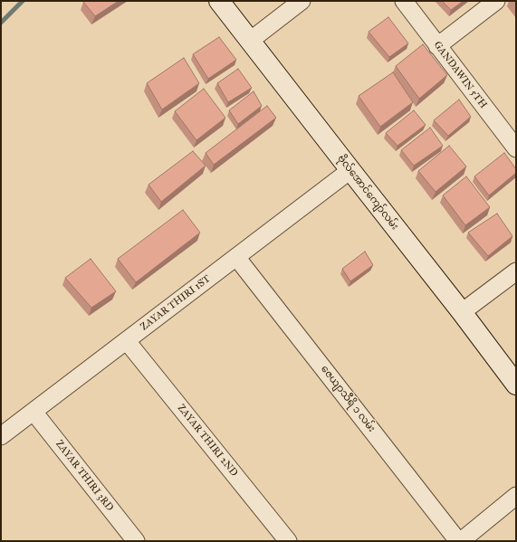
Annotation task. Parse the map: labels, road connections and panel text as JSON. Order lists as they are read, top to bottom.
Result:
{
  "streets": {
    "street": [
      "GANDAWIN 5TH",
      "ဗိုလ်အောင်ကျော်လမ်း",
      "ZAYAR THIRI 1ST",
      "ဇေယျာသီရိ ၁ လမ်း",
      "ZAYAR THIRI 2ND",
      "ZAYAR THIRI 3RD"
    ]
  },
  "crossings": [
    ["ဗိုလ်အောင်ကျော်လမ်း", "ZAYAR THIRI 1ST"],
    ["ZAYAR THIRI 1ST", "ဇေယျာသီရိ ၁ လမ်း"],
    ["ZAYAR THIRI 1ST", "ZAYAR THIRI 2ND"],
    ["ZAYAR THIRI 1ST", "ZAYAR THIRI 3RD"]
  ]
}
